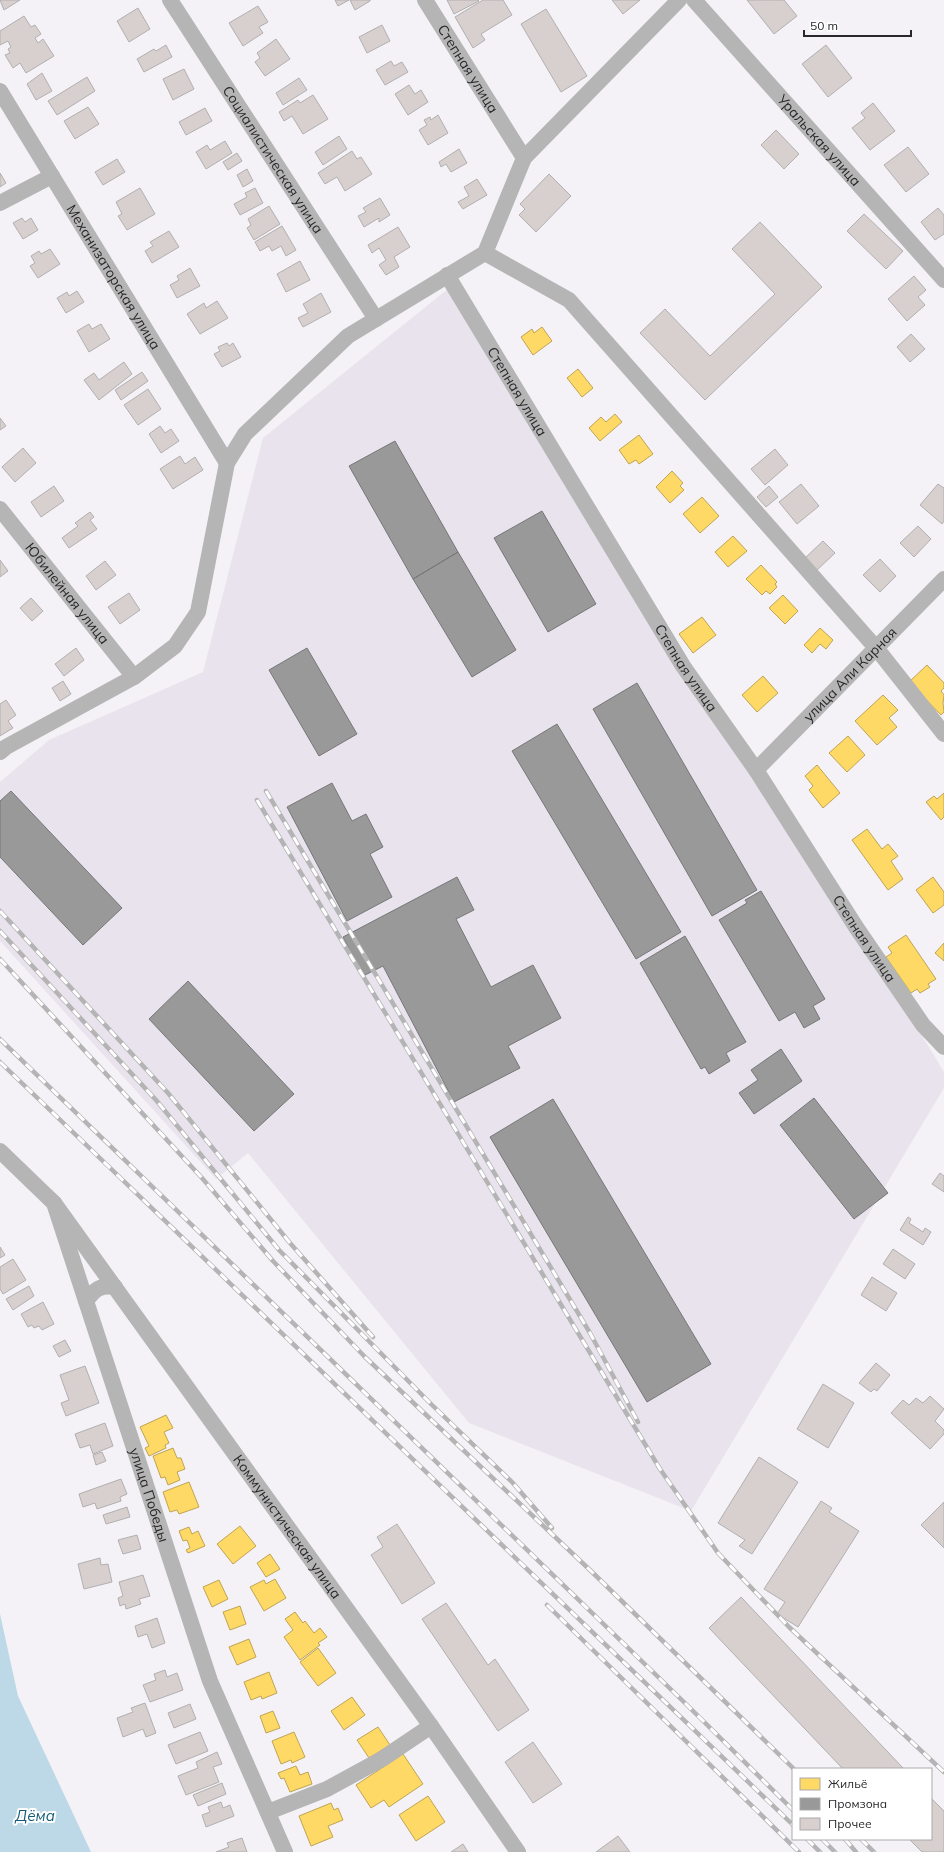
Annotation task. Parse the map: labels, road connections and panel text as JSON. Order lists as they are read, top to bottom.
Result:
{
  "streets": {
    "street": [
      "Степная улица",
      "Уральская улица",
      "Социалистическая улица",
      "Механизаторская улица",
      "Юбилейная улица",
      "улица Али Карная",
      "улица Победы",
      "Коммунистическая улица"
    ]
  },
  "crossings": [
    ["Степная улица", "улица Али Карная"],
    ["улица Победы", "Коммунистическая улица"]
  ],
  "water": ["Дёма"],
  "legend": ["Жильё", "Промзона", "Прочее"],
  "scale_bar": "50 m"
}
